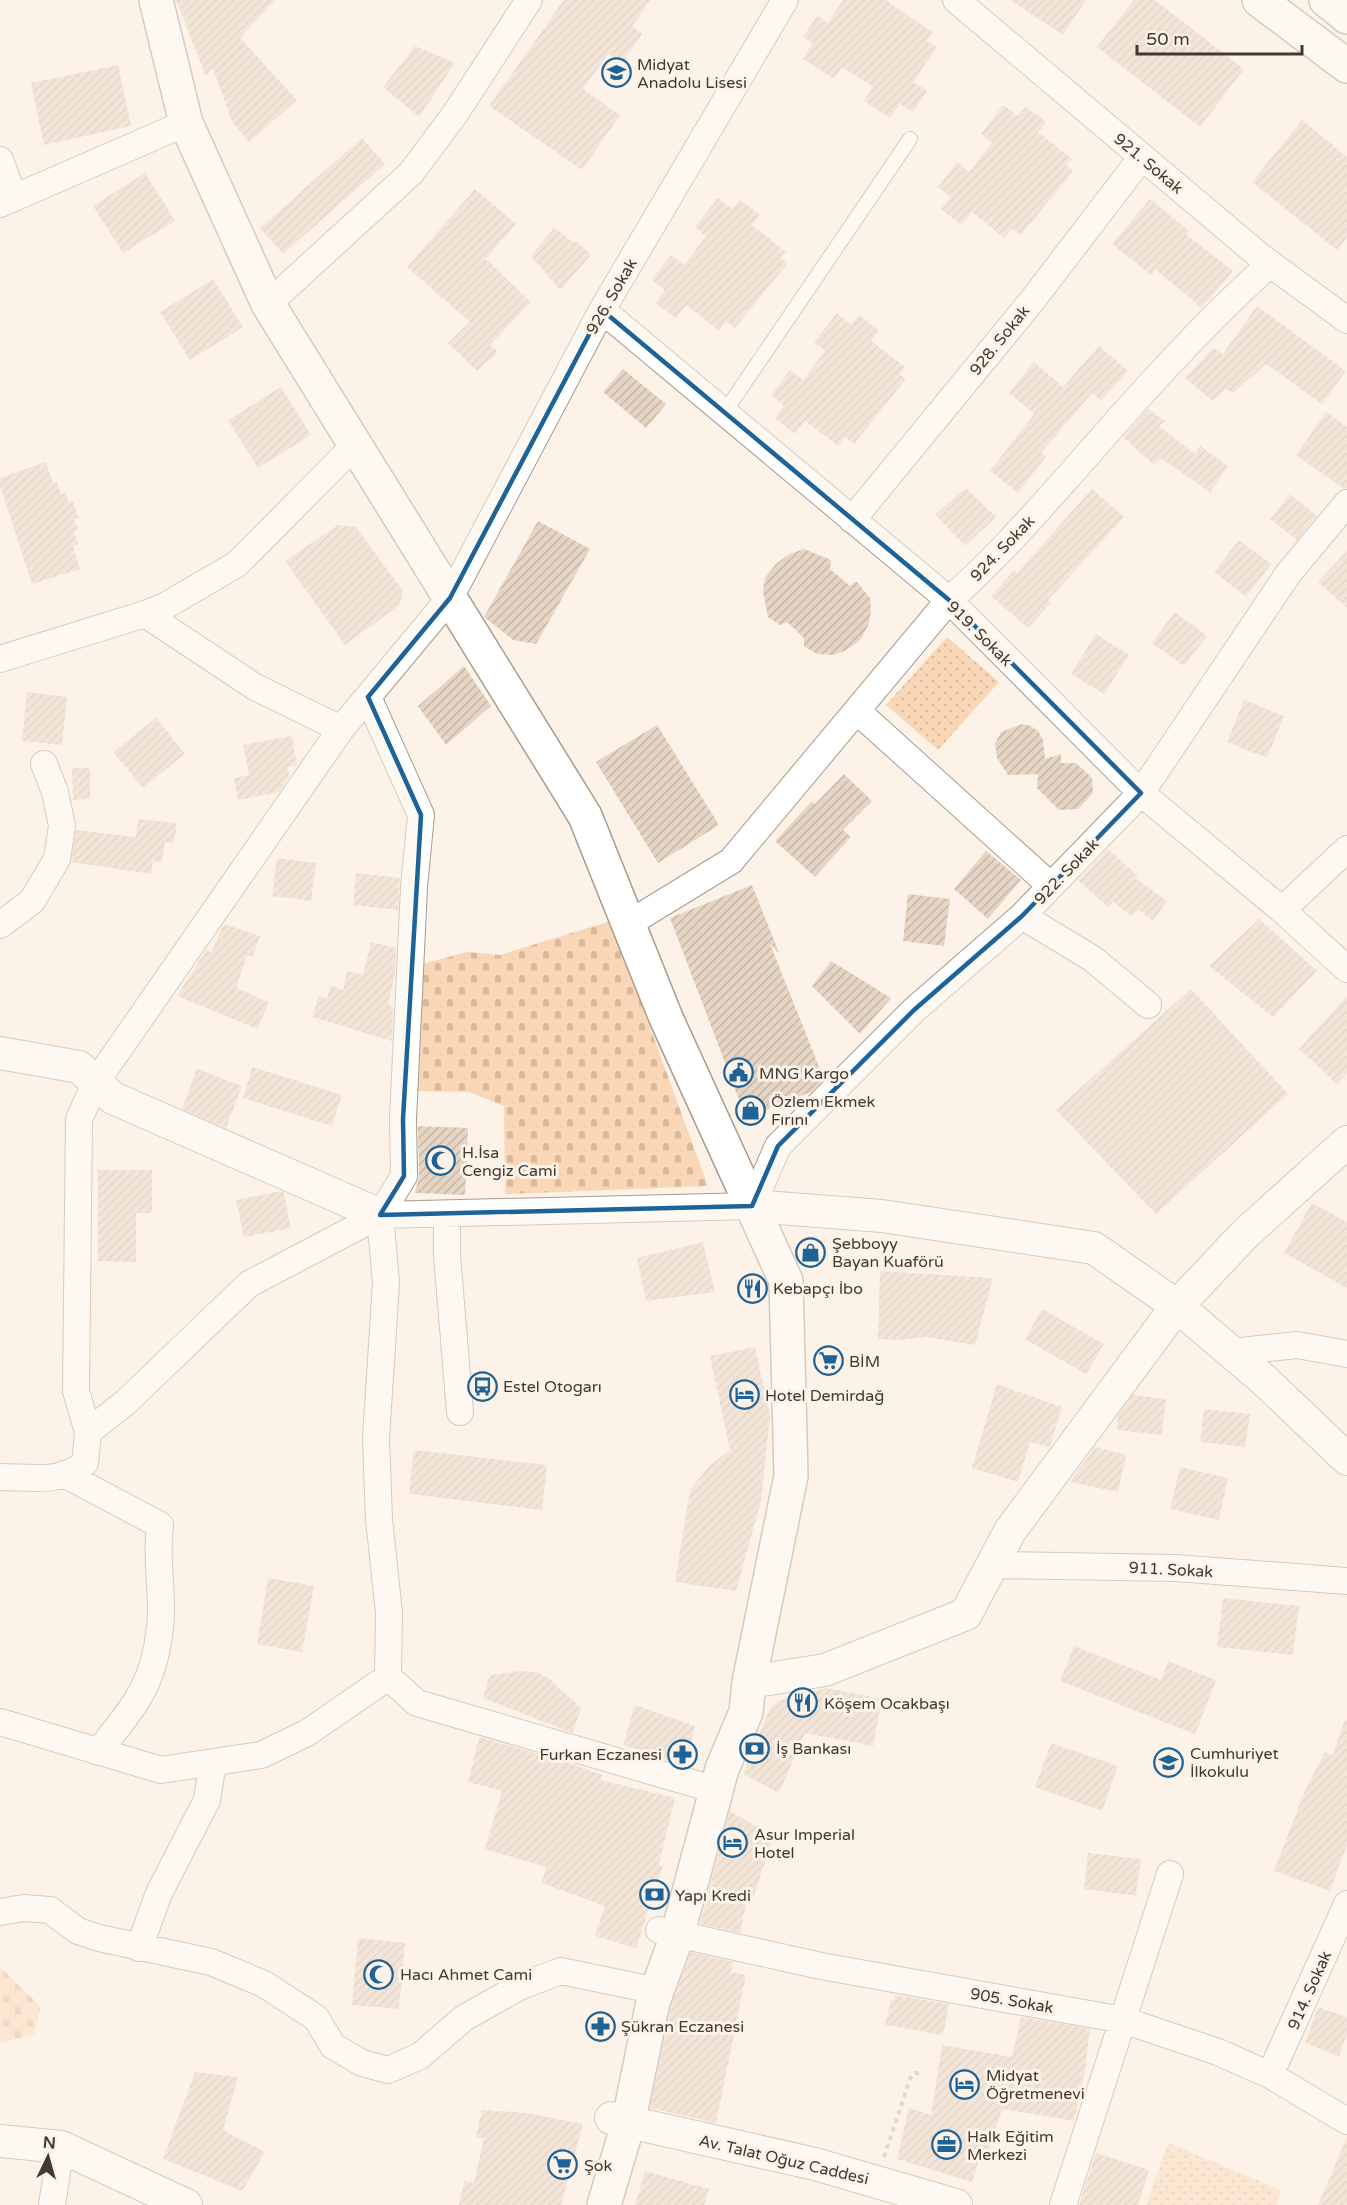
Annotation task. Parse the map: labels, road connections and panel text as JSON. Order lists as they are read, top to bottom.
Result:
{
  "streets": {
    "street": [
      "921. Sokak",
      "926. Sokak",
      "928. Sokak",
      "924. Sokak",
      "919. Sokak",
      "922. Sokak",
      "911. Sokak",
      "914. Sokak",
      "905. Sokak",
      "Av. Talat Oğuz Caddesi"
    ]
  },
  "crossings": [
    ["921. Sokak", "928. Sokak"],
    ["921. Sokak", "924. Sokak"],
    ["926. Sokak", "919. Sokak"],
    ["928. Sokak", "919. Sokak"],
    ["924. Sokak", "919. Sokak"],
    ["919. Sokak", "922. Sokak"],
    ["914. Sokak", "905. Sokak"]
  ],
  "places": {
    "school or university": ["Midyat Anadolu Lisesi", "Cumhuriyet İlkokulu"],
    "public building": ["MNG Kargo"],
    "shop": ["Özlem Ekmek Fırını", "Şebboyy Bayan Kuaförü"],
    "mosque": ["H.İsa Cengiz Cami", "Hacı Ahmet Cami"],
    "restaurant": ["Kebapçı İbo", "Köşem Ocakbaşı"],
    "supermarket": ["BİM", "Şok"],
    "bus stop": ["Estel Otogarı"],
    "hotel": ["Hotel Demirdağ", "Asur Imperial Hotel", "Midyat Öğretmenevi"],
    "bank": ["İş Bankası", "Yapı Kredi"],
    "pharmacy": ["Furkan Eczanesi", "Şükran Eczanesi"],
    "office": ["Halk Eğitim Merkezi"]
  },
  "scale_bar": "50 m",
  "north": "top"
}
